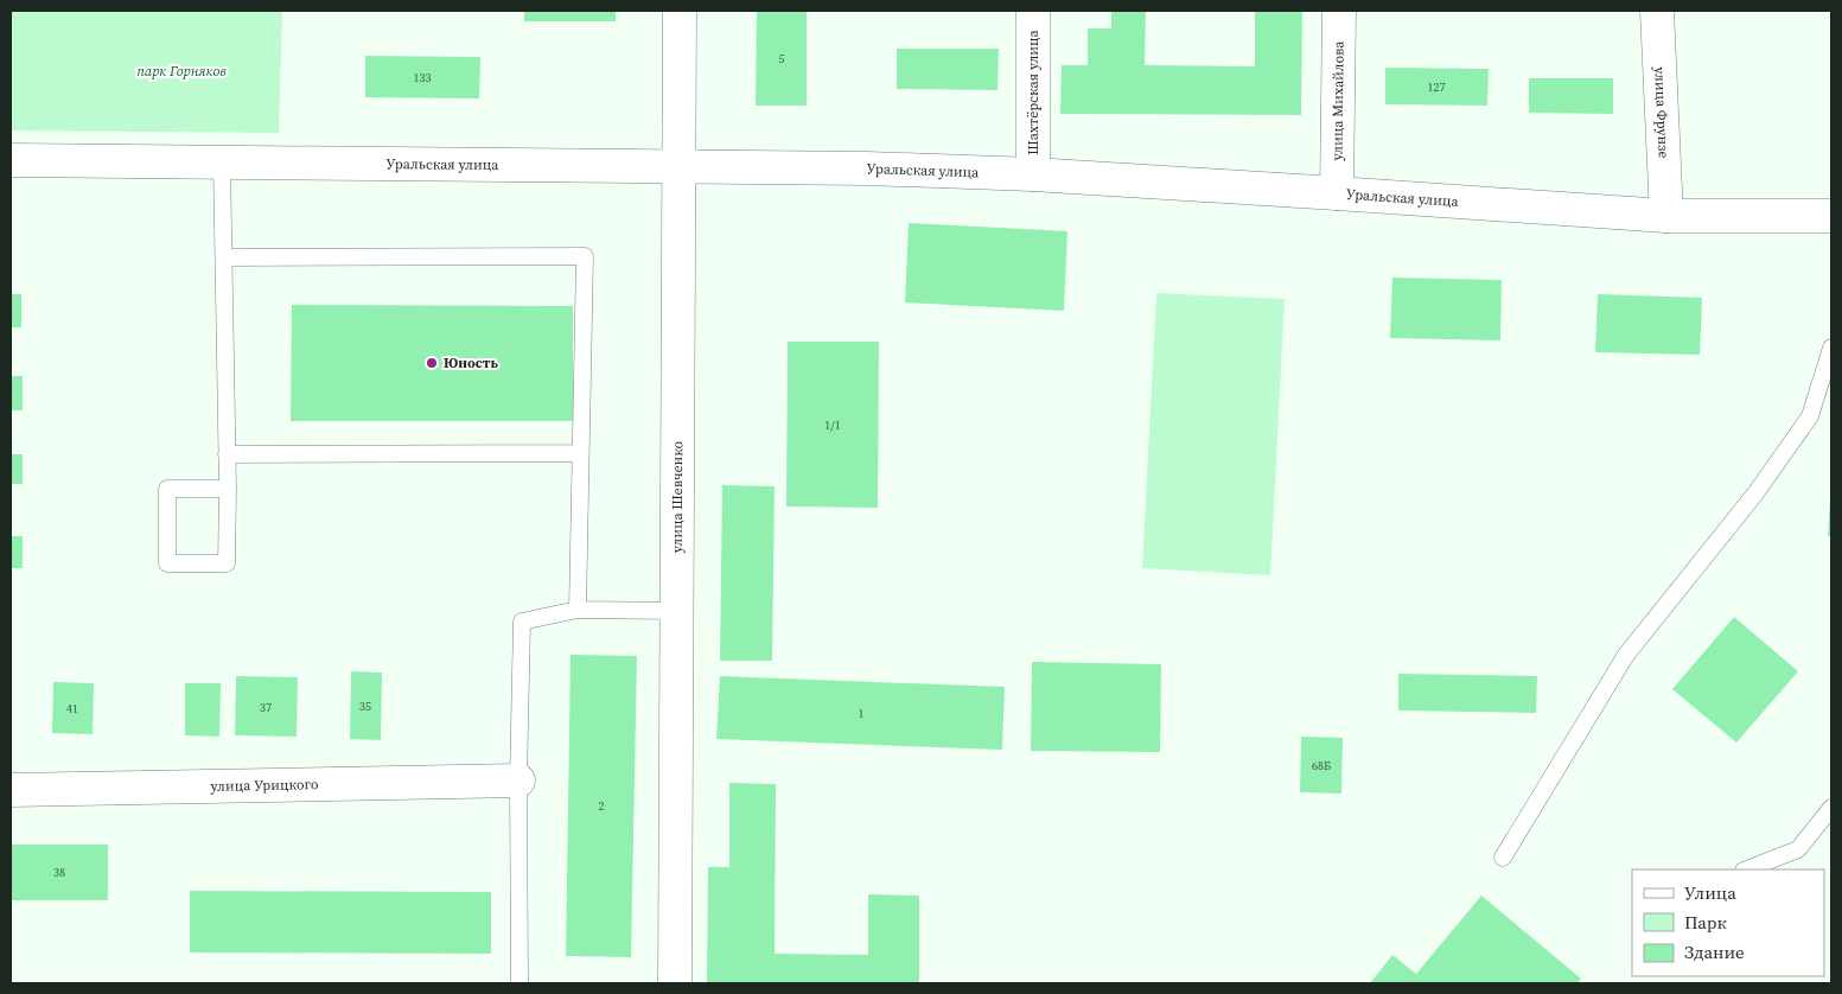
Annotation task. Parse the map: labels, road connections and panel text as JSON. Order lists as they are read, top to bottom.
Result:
{
  "streets": {
    "street": [
      "Шахтёрская улица",
      "улица Михайлова",
      "улица Фрунзе",
      "Уральская улица",
      "улица Шевченко",
      "улица Урицкого"
    ]
  },
  "crossings": [
    ["Шахтёрская улица", "Уральская улица"],
    ["улица Михайлова", "Уральская улица"],
    ["улица Фрунзе", "Уральская улица"],
    ["Уральская улица", "улица Шевченко"]
  ],
  "parks": ["парк Горняков"],
  "places": ["Юность"],
  "house_numbers": [
    "5",
    "133",
    "127",
    "1/1",
    "35",
    "37",
    "41",
    "1",
    "68Б",
    "2",
    "38"
  ],
  "legend": ["Улица", "Парк", "Здание"]
}
